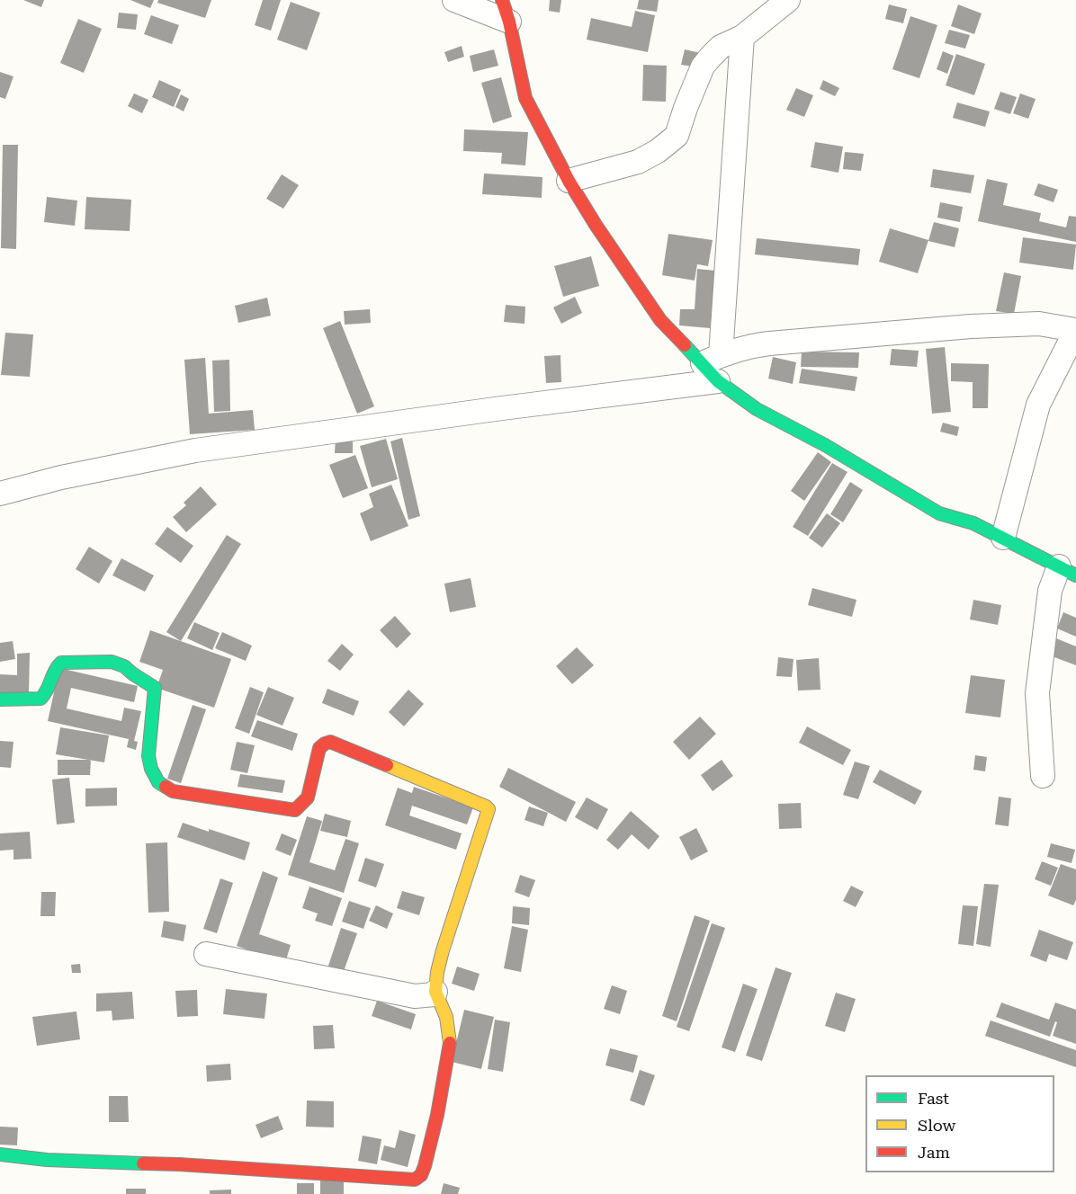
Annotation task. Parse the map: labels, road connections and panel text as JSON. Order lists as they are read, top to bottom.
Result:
{
  "legend": ["Fast", "Slow", "Jam"]
}
